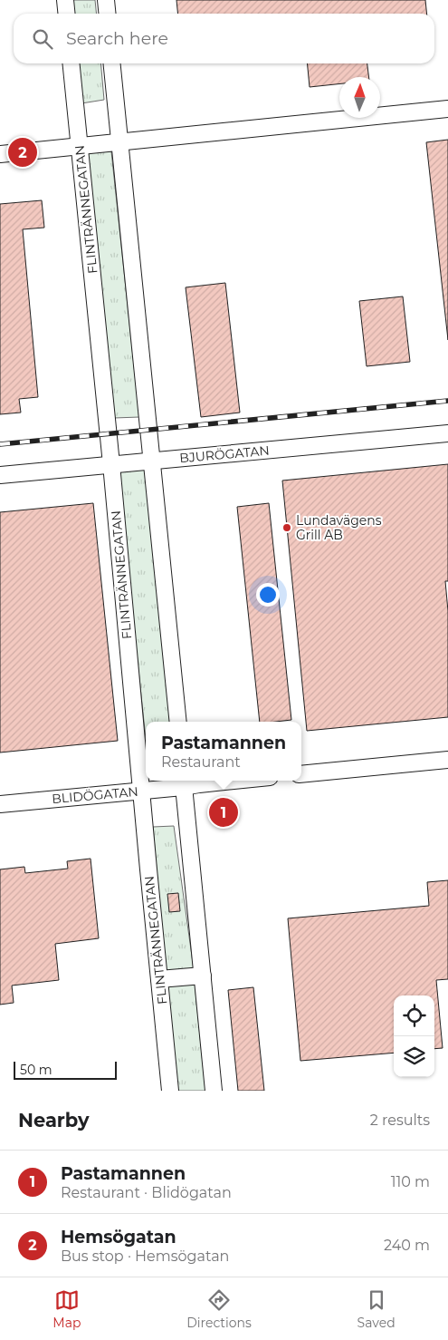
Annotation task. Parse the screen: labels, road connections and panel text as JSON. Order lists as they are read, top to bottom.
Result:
{
  "streets": {
    "street": ["FLINTRÄNNEGATAN", "BJURÖGATAN", "BLIDÖGATAN"]
  },
  "crossings": [
    ["FLINTRÄNNEGATAN", "BJURÖGATAN"],
    ["FLINTRÄNNEGATAN", "BLIDÖGATAN"]
  ],
  "places": ["Lundavägens Grill AB"],
  "scale_bar": "50 m",
  "north": "top",
  "page": {
    "search": "Search here",
    "pins": ["2", "1"],
    "popup": ["Pastamannen", "Restaurant"],
    "scale": "50 m",
    "heading": ["Nearby", "2 results"],
    "list": [
      {
        "mark": "1",
        "name": "Pastamannen",
        "note": "Restaurant · Blidögatan",
        "value": "110 m"
      },
      {
        "mark": "2",
        "name": "Hemsögatan",
        "note": "Bus stop · Hemsögatan",
        "value": "240 m"
      }
    ],
    "nav": ["Map", "Directions", "Saved"]
  }
}
